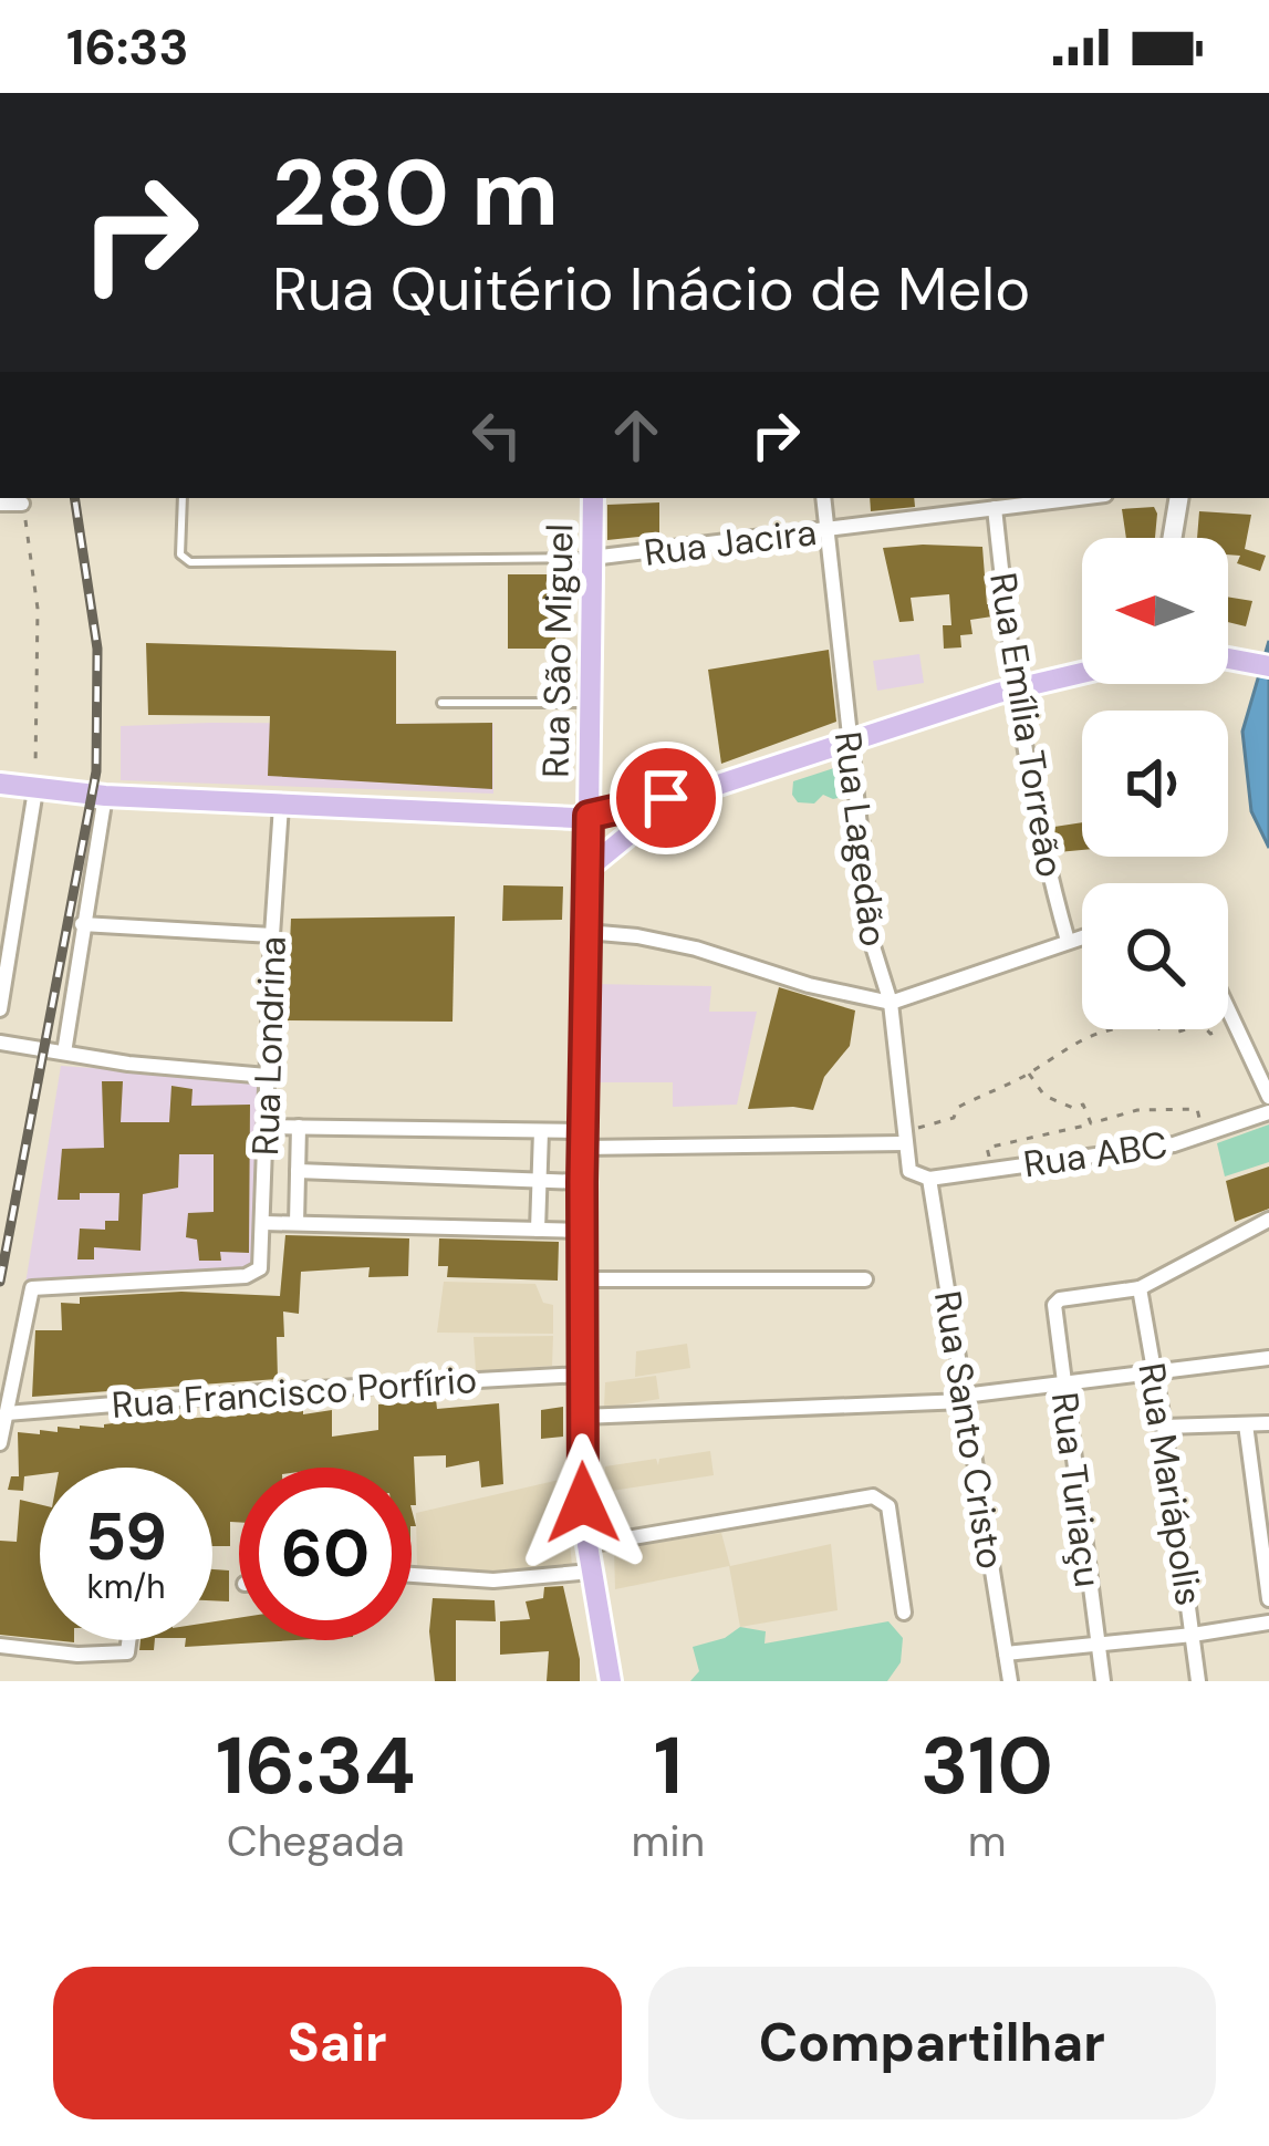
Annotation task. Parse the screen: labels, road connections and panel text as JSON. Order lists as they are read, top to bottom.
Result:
{
  "streets": {
    "main road": ["Rua São Miguel"],
    "street": [
      "Rua Jacira",
      "Rua Emília Torreão",
      "Rua Lagedão",
      "Rua Londrina",
      "Rua ABC",
      "Rua Francisco Porfírio",
      "Rua Santo Cristo",
      "Rua Mariápolis",
      "Rua Turiaçu"
    ]
  },
  "crossings": [
    ["Rua Jacira", "Rua São Miguel"],
    ["Rua Jacira", "Rua Emília Torreão"],
    ["Rua Jacira", "Rua Lagedão"],
    ["Rua São Miguel", "Rua Francisco Porfírio"],
    ["Rua Lagedão", "Rua ABC"],
    ["Rua Lagedão", "Rua Santo Cristo"],
    ["Rua Londrina", "Rua Francisco Porfírio"],
    ["Rua ABC", "Rua Santo Cristo"],
    ["Rua Mariápolis", "Rua Turiaçu"]
  ],
  "north": "left",
  "page": {
    "status": "16:33",
    "turn": ["280 m", "Rua Quitério Inácio de Melo"],
    "speed": "59 km/h",
    "limit": "60",
    "eta": [
      "16:34",
      "Chegada",
      "1",
      "min",
      "310",
      "m"
    ],
    "buttons": ["Sair", "Compartilhar"]
  }
}
